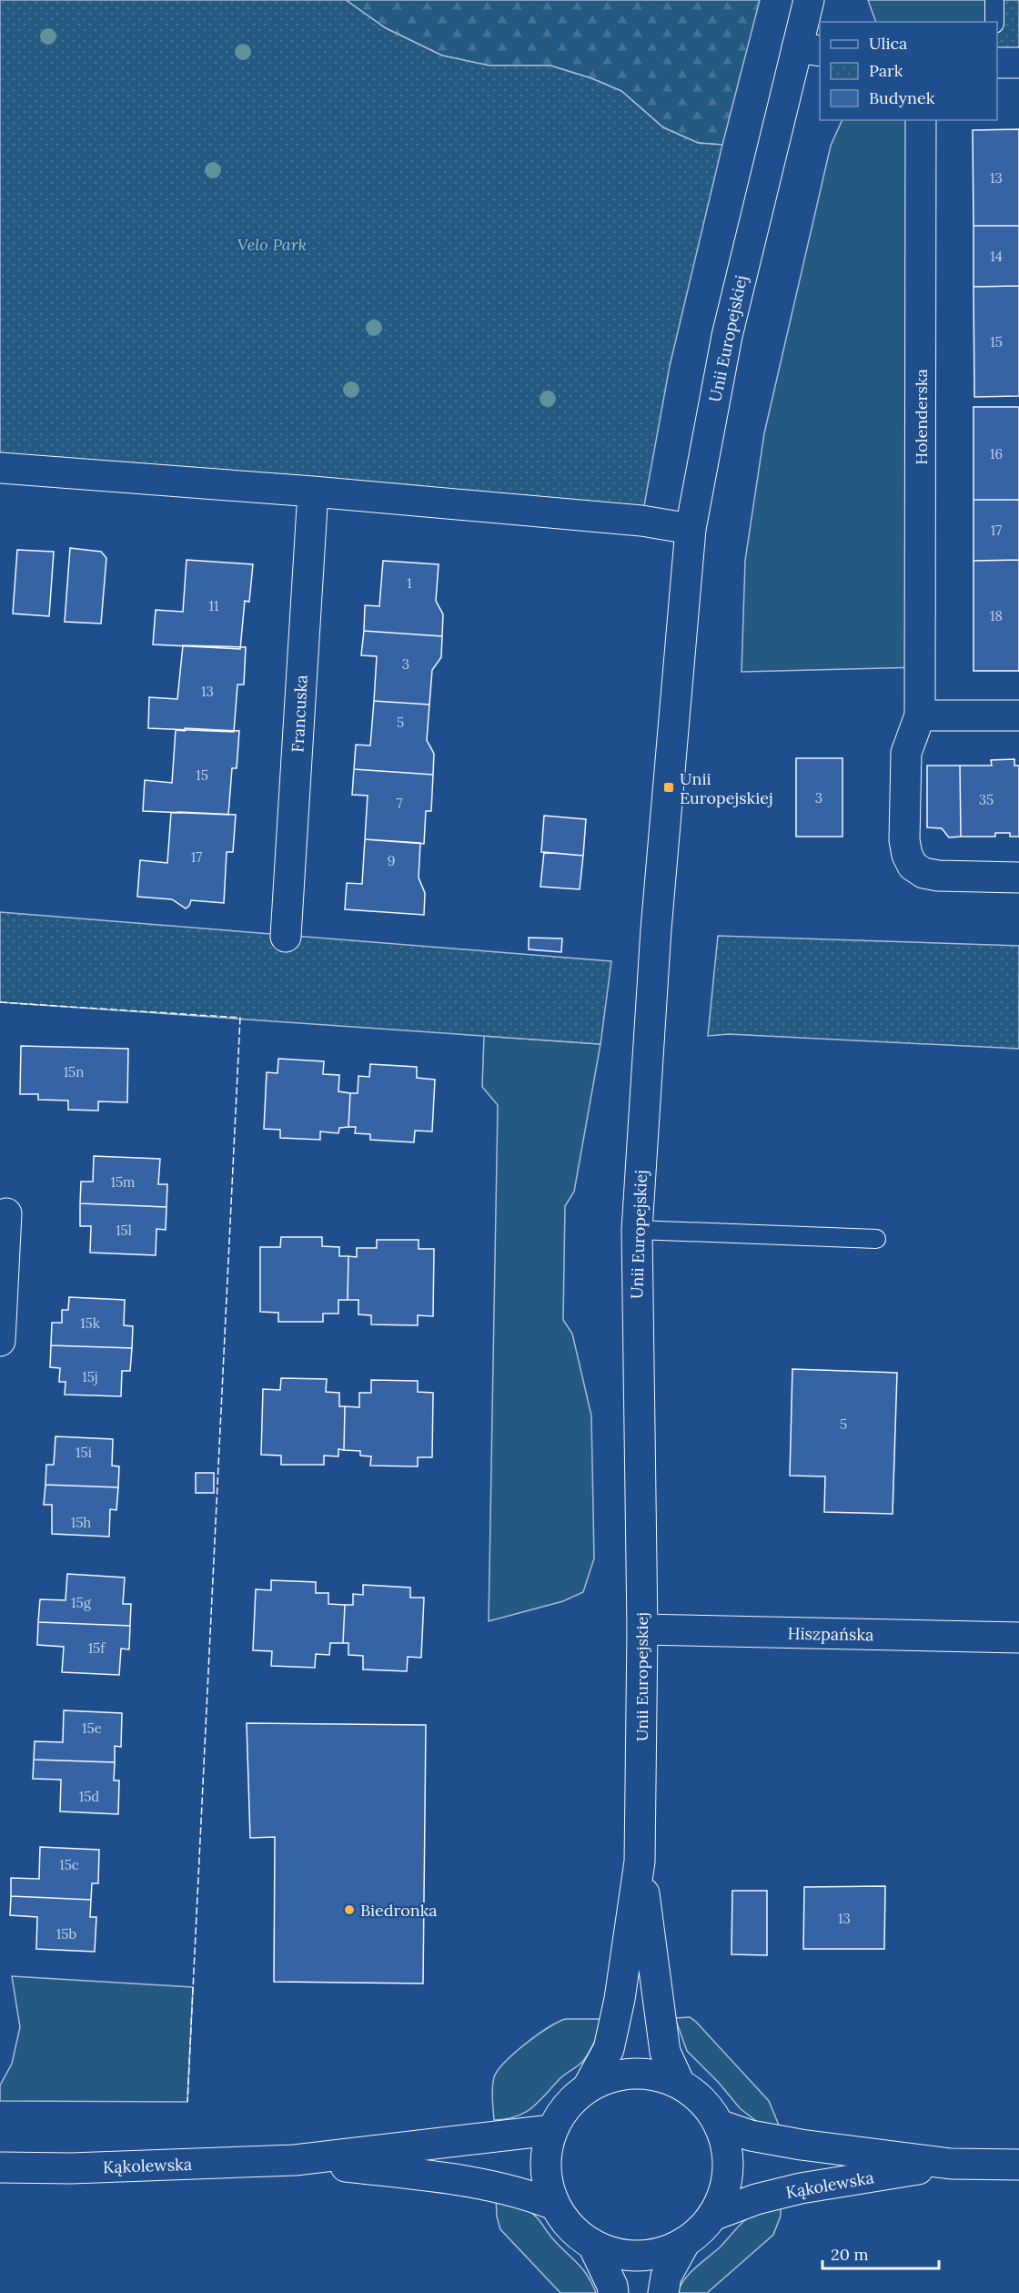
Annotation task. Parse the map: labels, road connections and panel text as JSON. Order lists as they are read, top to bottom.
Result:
{
  "streets": {
    "main road": [
      "Unii Europejskiej",
      "Holenderska",
      "Francuska",
      "Hiszpańska",
      "Kąkolewska"
    ]
  },
  "crossings": [
    ["Unii Europejskiej", "Hiszpańska"],
    ["Unii Europejskiej", "Kąkolewska"]
  ],
  "parks": ["Velo Park"],
  "places": {
    "transit": ["Unii Europejskiej"],
    "other": ["Biedronka"]
  },
  "house_numbers": [
    "13",
    "14",
    "15",
    "16",
    "17",
    "1",
    "11",
    "18",
    "3",
    "13",
    "5",
    "15",
    "3",
    "35",
    "7",
    "17",
    "9",
    "15n",
    "15m",
    "15l",
    "15k",
    "15j",
    "5",
    "15i",
    "15h",
    "15g",
    "15f",
    "15e",
    "15d",
    "15c",
    "13",
    "15b"
  ],
  "legend": ["Ulica", "Park", "Budynek"],
  "scale_bar": "20 m"
}
